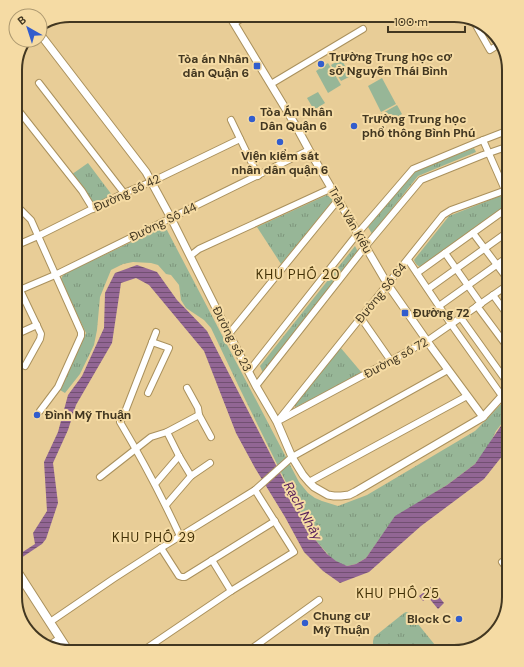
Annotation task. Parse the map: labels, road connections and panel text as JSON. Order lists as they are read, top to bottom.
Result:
{
  "streets": {
    "street": [
      "Đường số 42",
      "Trần Văn Kiểu",
      "Đường Số 44",
      "Đường Số 64",
      "Đường số 23",
      "Đường số 72"
    ]
  },
  "crossings": [
    ["Đường số 42", "Đường số 23"],
    ["Trần Văn Kiểu", "Đường Số 44"],
    ["Trần Văn Kiểu", "Đường Số 64"],
    ["Trần Văn Kiểu", "Đường số 23"],
    ["Trần Văn Kiểu", "Đường số 72"],
    ["Đường Số 44", "Đường số 23"],
    ["Đường Số 64", "Đường số 23"],
    ["Đường Số 64", "Đường số 72"],
    ["Đường số 23", "Đường số 72"]
  ],
  "districts": ["KHU PHỐ 20", "KHU PHỐ 29", "KHU PHỐ 25"],
  "water": ["Rạch Nhảy"],
  "places": {
    "other": [
      "Trường Trung học cơ sở Nguyễn Thái Bình",
      "Tòa Án Nhân Dân Quận 6",
      "Trường Trung học phổ thông Bình Phú",
      "Viện kiểm sát nhân dân quận 6",
      "Đình Mỹ Thuận",
      "Block C",
      "Chung cư Mỹ Thuận"
    ],
    "transit": ["Tòa án Nhân dân Quận 6", "Đường 72"]
  },
  "scale_bar": "100 m",
  "north": "top left"
}
